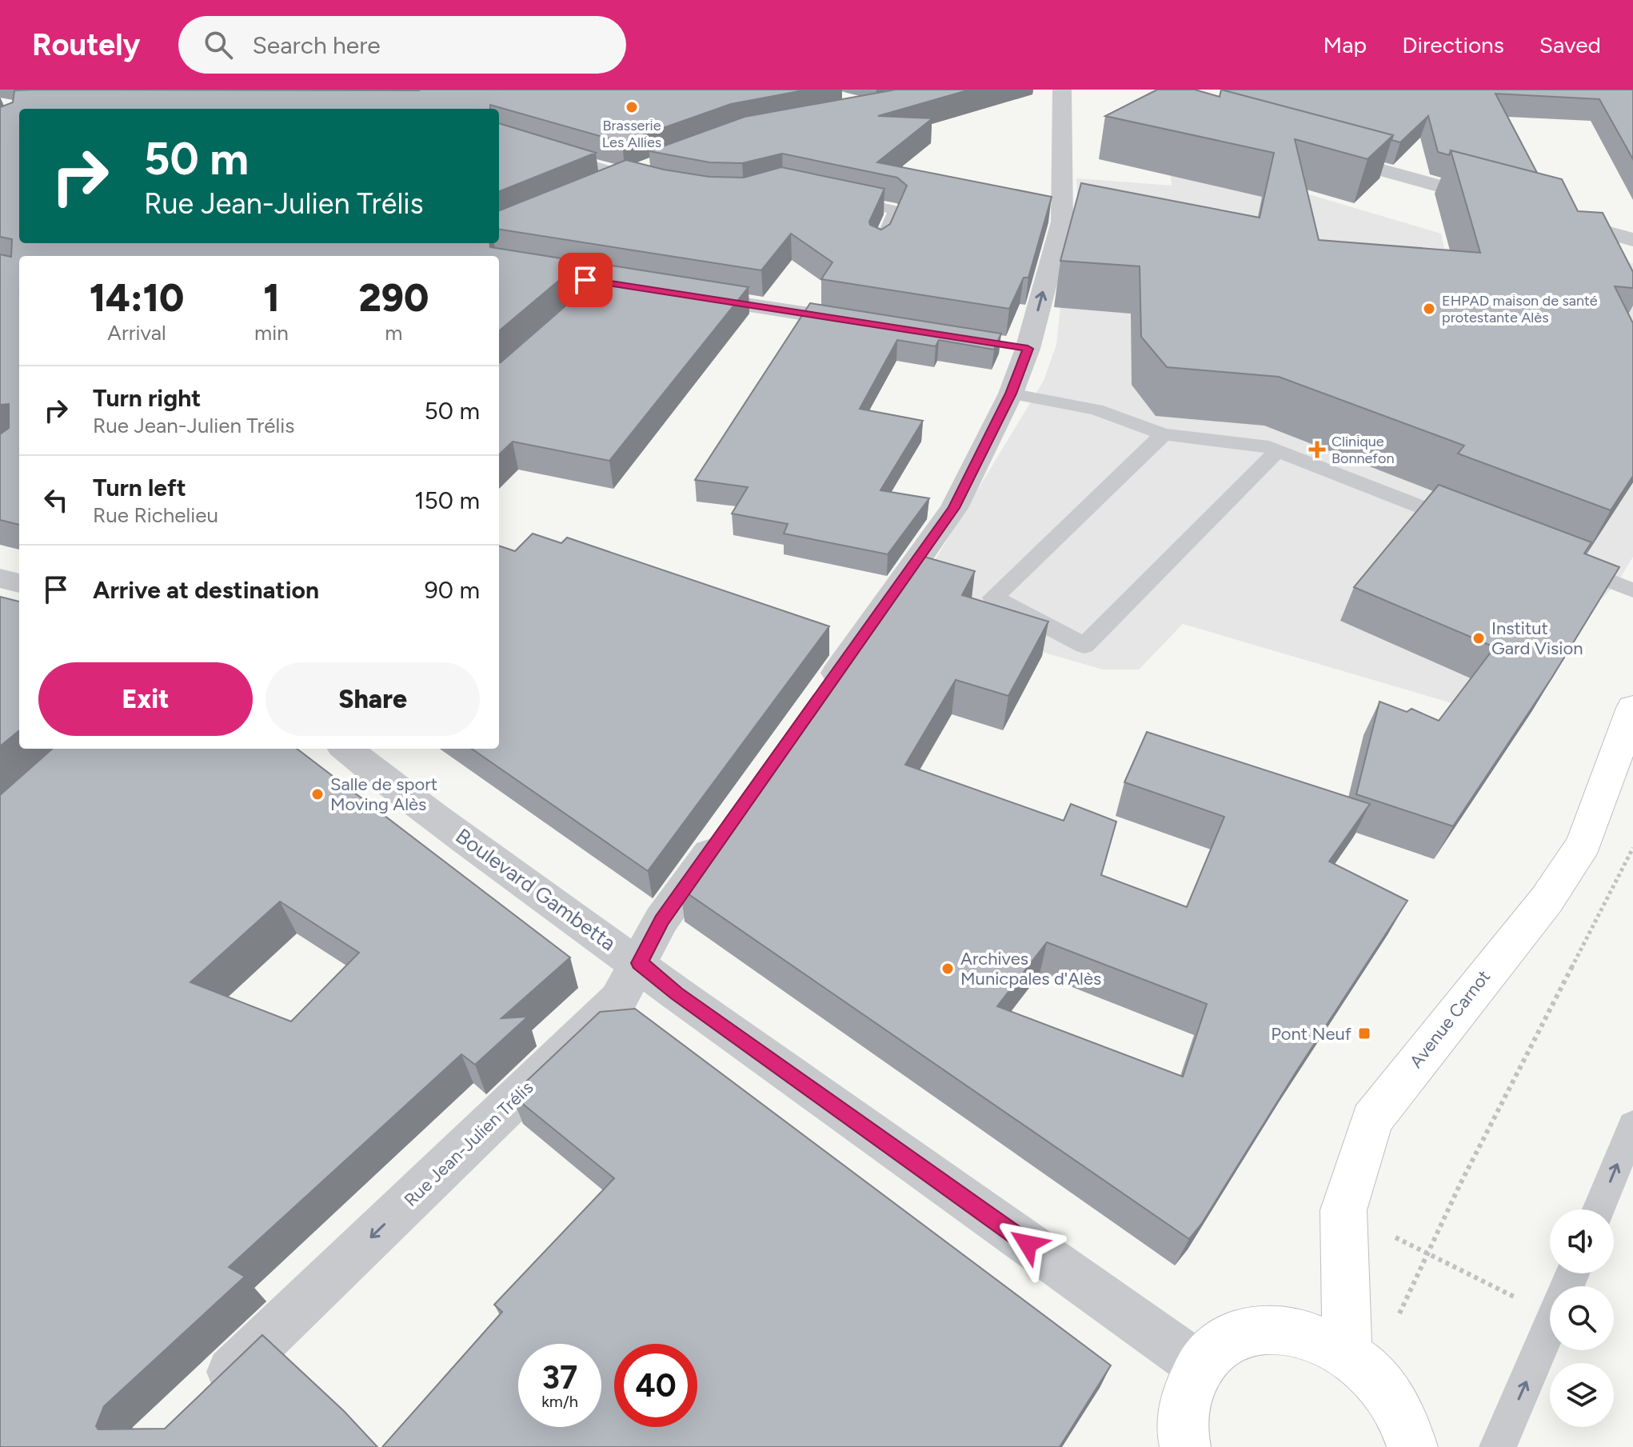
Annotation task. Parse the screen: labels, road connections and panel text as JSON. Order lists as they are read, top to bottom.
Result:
{
  "streets": {
    "main road": ["Avenue Carnot"],
    "street": ["Boulevard Gambetta", "Rue Jean-Julien Trélis"]
  },
  "crossings": [
    ["Boulevard Gambetta", "Rue Jean-Julien Trélis"]
  ],
  "one_way": ["Rue Jean-Julien Trélis"],
  "places": {
    "other": [
      "Brasserie Les Allies",
      "EHPAD maison de santé protestante Alès",
      "Institut Gard Vision",
      "Salle de sport Moving Alès",
      "Archives Municpales d'Alès"
    ],
    "health": ["Clinique Bonnefon"],
    "transit": ["Pont Neuf"]
  },
  "page": {
    "header": "Routely",
    "search": "Search here",
    "nav": ["Map", "Directions", "Saved"],
    "turn": ["50 m", "Rue Jean-Julien Trélis"],
    "eta": [
      "14:10",
      "Arrival",
      "1",
      "min",
      "290",
      "m"
    ],
    "list": [
      {
        "name": "Turn right",
        "note": "Rue Jean-Julien Trélis",
        "value": "50 m"
      },
      {
        "name": "Turn left",
        "note": "Rue Richelieu",
        "value": "150 m"
      },
      {
        "name": "Arrive at destination",
        "value": "90 m"
      }
    ],
    "buttons": ["Exit", "Share"],
    "speed": "37 km/h",
    "limit": "40"
  }
}
